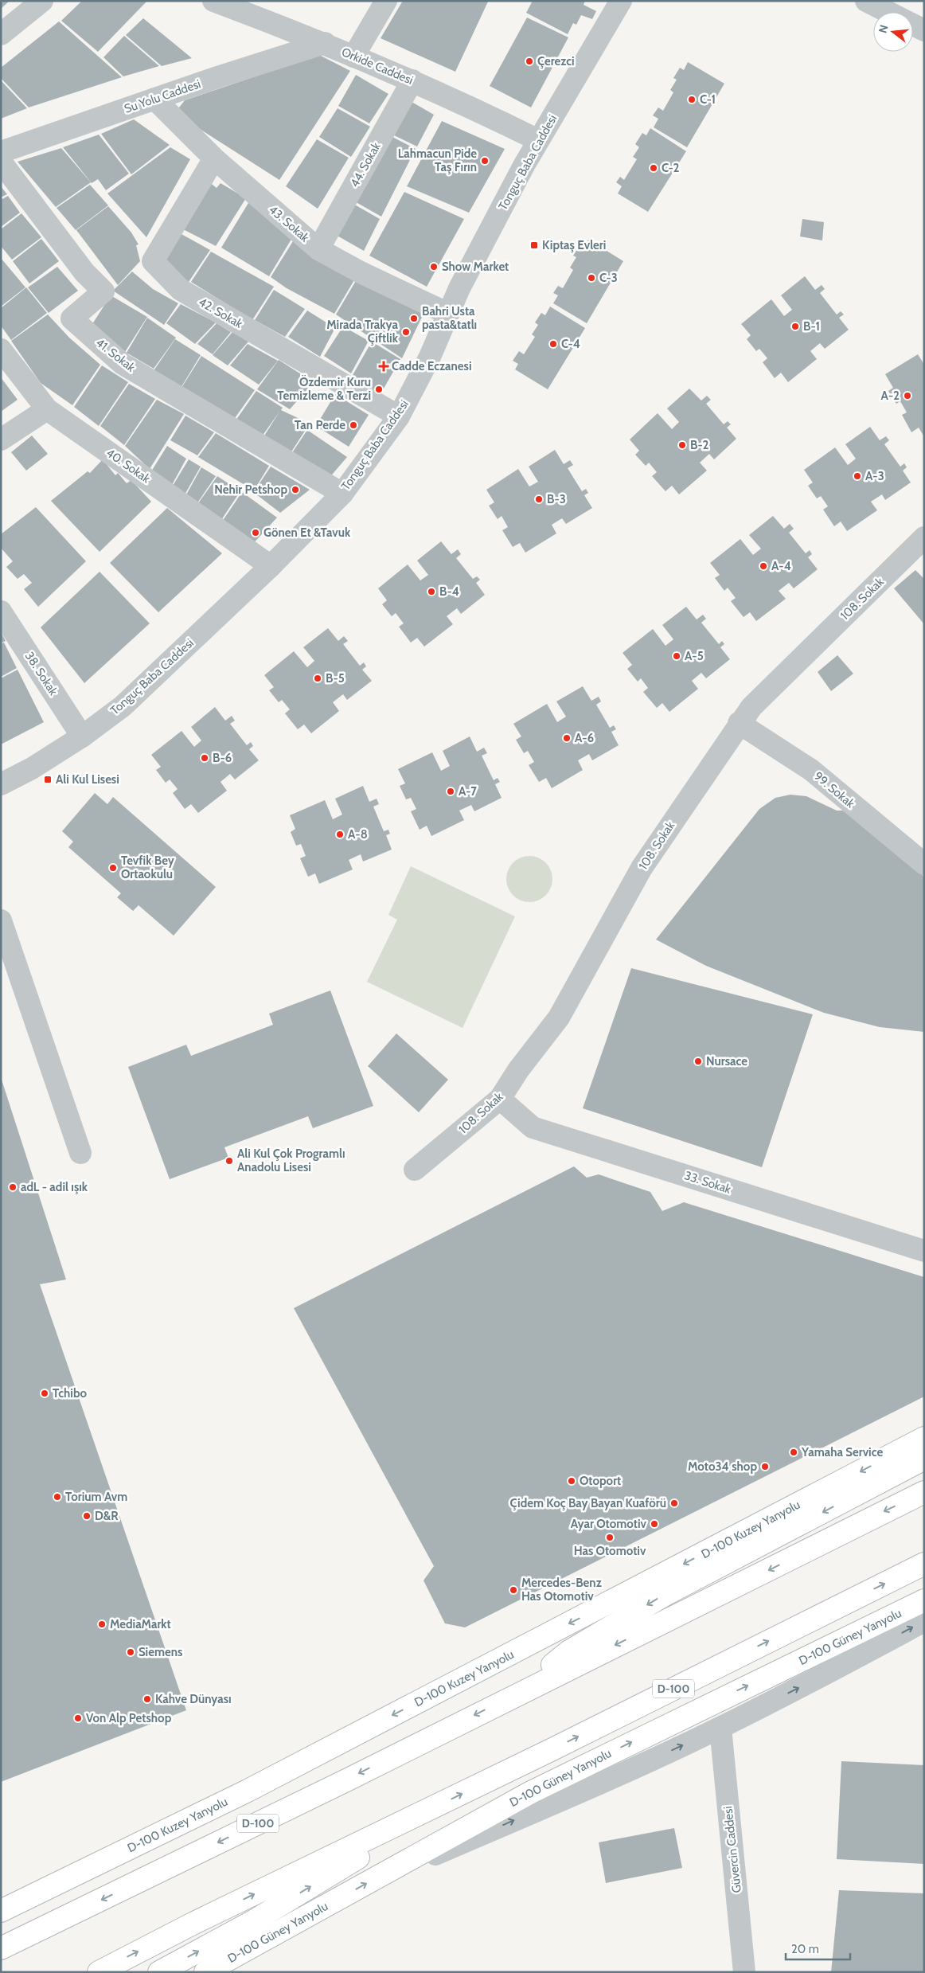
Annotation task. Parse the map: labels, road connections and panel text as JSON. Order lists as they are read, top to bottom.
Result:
{
  "streets": {
    "main road": ["D-100 Kuzey Yanyolu", "D-100 Güney Yanyolu", "D-100"],
    "street": [
      "Orkide Caddesi",
      "Su Yolu Caddesi",
      "Tonguç Baba Caddesi",
      "44. Sokak",
      "43. Sokak",
      "42. Sokak",
      "41. Sokak",
      "40. Sokak",
      "108. Sokak",
      "38. Sokak",
      "99. Sokak",
      "33. Sokak",
      "Güvercin Caddesi"
    ]
  },
  "crossings": [
    ["Orkide Caddesi", "Su Yolu Caddesi"],
    ["Orkide Caddesi", "Tonguç Baba Caddesi"],
    ["Orkide Caddesi", "44. Sokak"],
    ["Su Yolu Caddesi", "43. Sokak"],
    ["Tonguç Baba Caddesi", "43. Sokak"],
    ["Tonguç Baba Caddesi", "42. Sokak"],
    ["Tonguç Baba Caddesi", "41. Sokak"],
    ["Tonguç Baba Caddesi", "40. Sokak"],
    ["Tonguç Baba Caddesi", "38. Sokak"],
    ["44. Sokak", "43. Sokak"],
    ["43. Sokak", "42. Sokak"],
    ["108. Sokak", "99. Sokak"],
    ["108. Sokak", "33. Sokak"]
  ],
  "places": {
    "other": [
      "Çerezci",
      "C-1",
      "Lahmacun Pide Taş Fırın",
      "C-2",
      "Show Market",
      "C-3",
      "Bahri Usta pasta&tatlı",
      "B-1",
      "Mirada Trakya Çiftlik",
      "C-4",
      "Özdemir Kuru Temizleme & Terzi",
      "A-2",
      "Tan Perde",
      "B-2",
      "A-3",
      "Nehir Petshop",
      "B-3",
      "Gönen Et &Tavuk",
      "A-4",
      "B-4",
      "A-5",
      "B-5",
      "A-6",
      "B-6",
      "A-7",
      "A-8",
      "Tevfik Bey Ortaokulu",
      "Nursace",
      "Ali Kul Çok Programlı Anadolu Lisesi",
      "adL - adil ışık",
      "Tchibo",
      "Yamaha Service",
      "Moto34 shop",
      "Otoport",
      "Torium Avm",
      "Çidem Koç Bay Bayan Kuaförü",
      "D&R",
      "Ayar Otomotiv",
      "Has Otomotiv",
      "Mercedes-Benz Has Otomotiv",
      "MediaMarkt",
      "Siemens",
      "Kahve Dünyası",
      "Von Alp Petshop"
    ],
    "transit": ["Kiptaş Evleri", "Ali Kul Lisesi"],
    "health": ["Cadde Eczanesi"]
  },
  "scale_bar": "20 m",
  "north": "left"
}
